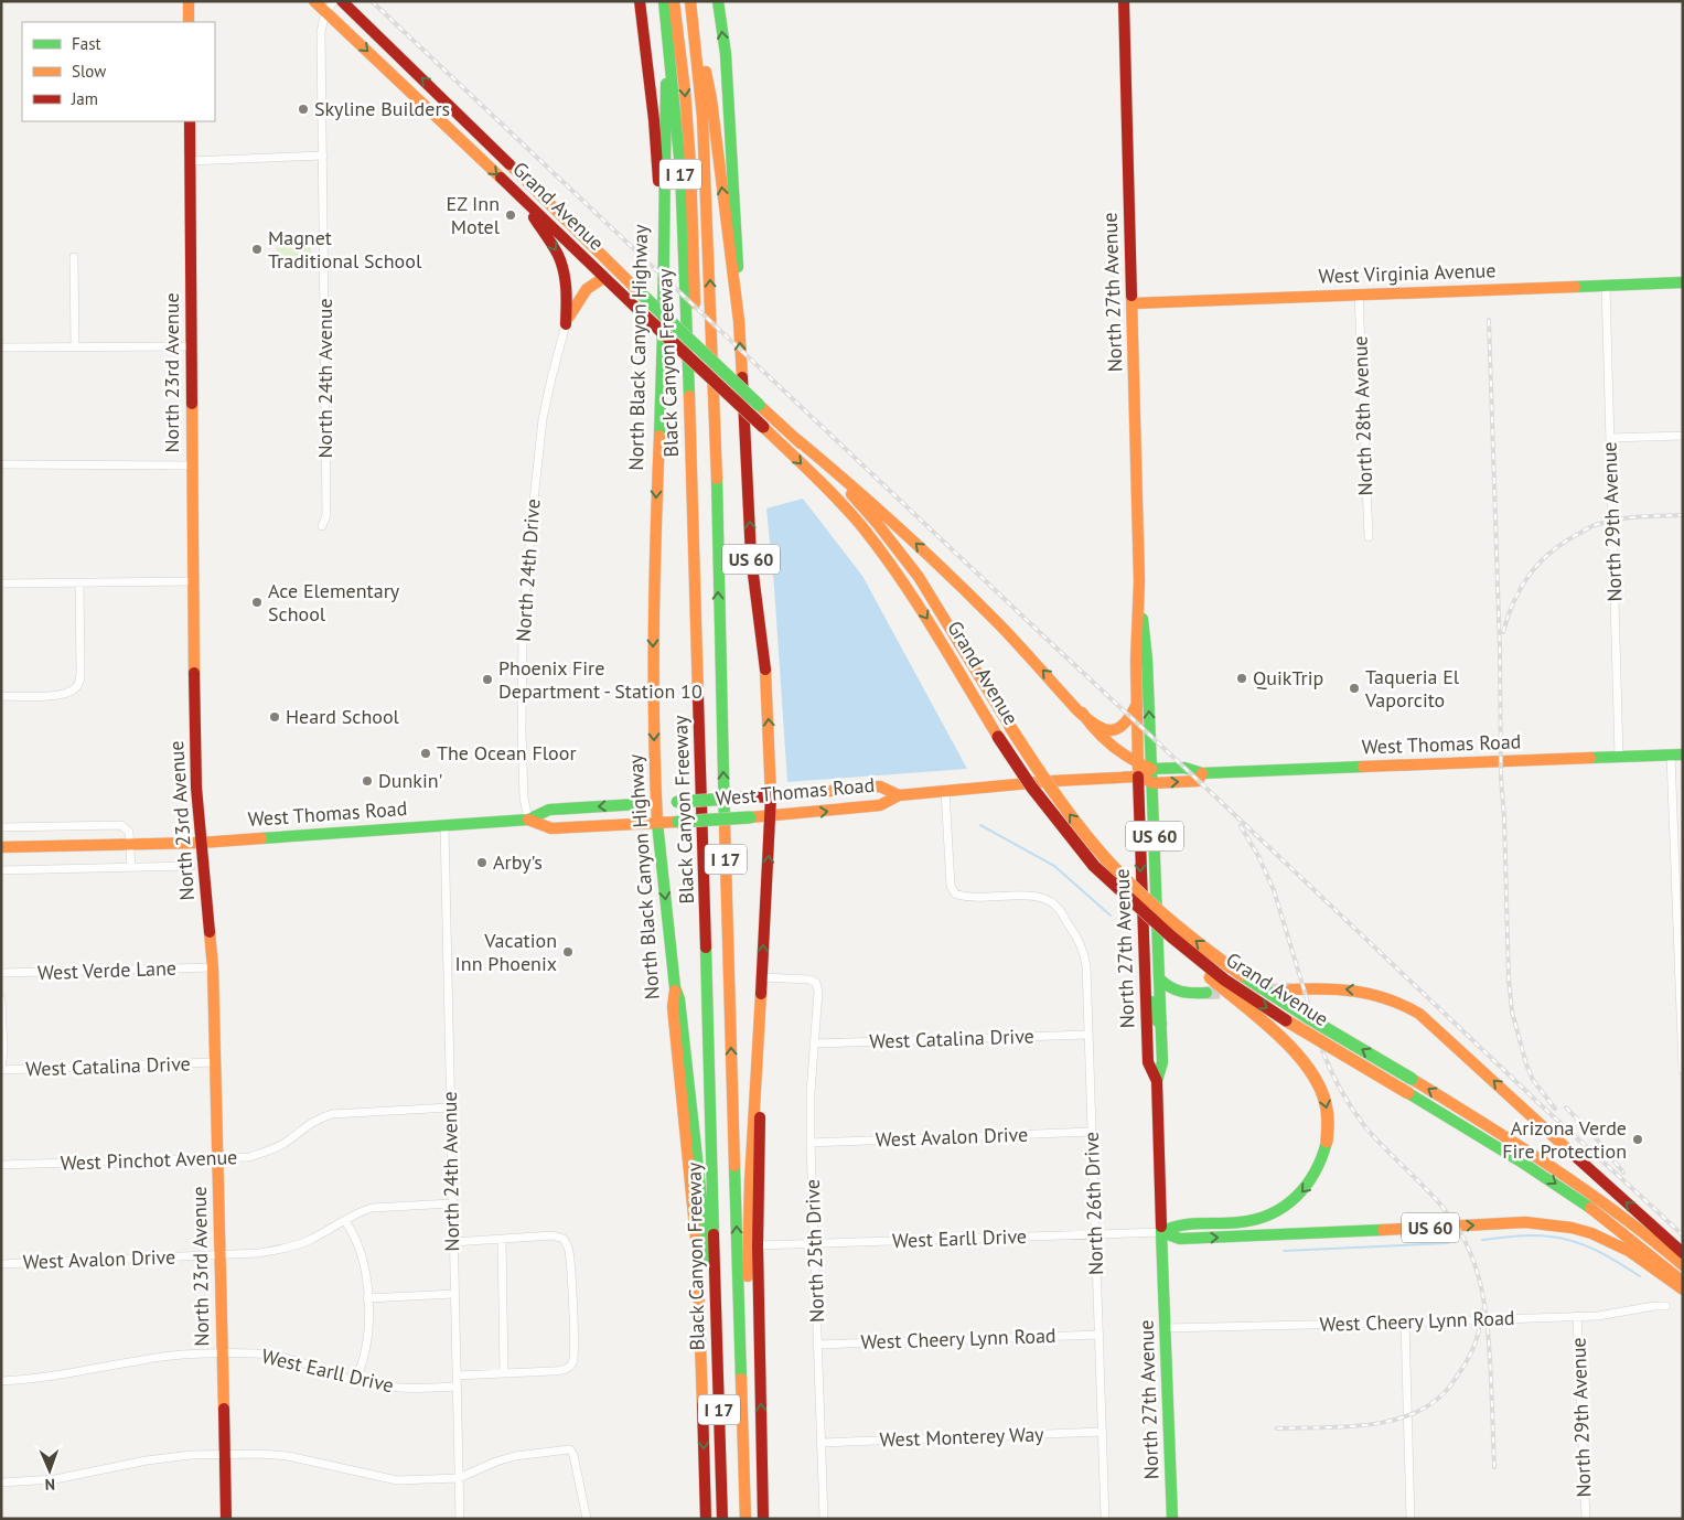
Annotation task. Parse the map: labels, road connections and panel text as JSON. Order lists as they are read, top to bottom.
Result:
{
  "streets": {
    "main road": [
      "I 17",
      "Grand Avenue",
      "West Virginia Avenue",
      "North 27th Avenue",
      "North Black Canyon Highway",
      "Black Canyon Freeway",
      "North 23rd Avenue",
      "US 60",
      "West Thomas Road"
    ],
    "street": [
      "North 24th Avenue",
      "North 28th Avenue",
      "North 29th Avenue",
      "North 24th Drive",
      "West Verde Lane",
      "West Catalina Drive",
      "West Avalon Drive",
      "West Pinchot Avenue",
      "North 26th Drive",
      "West Earll Drive",
      "North 25th Drive",
      "West Cheery Lynn Road",
      "West Monterey Way"
    ]
  },
  "crossings": [
    ["Grand Avenue", "North 24th Avenue"],
    ["West Virginia Avenue", "North 27th Avenue"],
    ["West Virginia Avenue", "North 28th Avenue"],
    ["West Virginia Avenue", "North 29th Avenue"],
    ["North 27th Avenue", "US 60"],
    ["North 27th Avenue", "West Thomas Road"],
    ["North 27th Avenue", "West Earll Drive"],
    ["North 27th Avenue", "West Cheery Lynn Road"],
    ["North Black Canyon Highway", "West Thomas Road"],
    ["North 23rd Avenue", "West Thomas Road"],
    ["North 23rd Avenue", "West Verde Lane"],
    ["North 23rd Avenue", "West Catalina Drive"],
    ["North 23rd Avenue", "West Avalon Drive"],
    ["North 23rd Avenue", "West Pinchot Avenue"],
    ["North 23rd Avenue", "West Earll Drive"],
    ["North 24th Avenue", "West Thomas Road"],
    ["North 24th Avenue", "West Avalon Drive"],
    ["North 24th Avenue", "West Pinchot Avenue"],
    ["North 24th Avenue", "West Earll Drive"],
    ["North 29th Avenue", "West Thomas Road"],
    ["North 29th Avenue", "West Cheery Lynn Road"],
    ["US 60", "West Thomas Road"],
    ["US 60", "West Earll Drive"],
    ["North 24th Drive", "West Thomas Road"],
    ["West Thomas Road", "North 26th Drive"],
    ["West Catalina Drive", "North 26th Drive"],
    ["West Catalina Drive", "North 25th Drive"],
    ["West Avalon Drive", "North 26th Drive"],
    ["West Avalon Drive", "North 25th Drive"],
    ["North 26th Drive", "West Earll Drive"],
    ["North 26th Drive", "West Cheery Lynn Road"],
    ["North 26th Drive", "West Monterey Way"],
    ["West Earll Drive", "North 25th Drive"],
    ["North 25th Drive", "West Cheery Lynn Road"],
    ["North 25th Drive", "West Monterey Way"]
  ],
  "places": [
    "Skyline Builders",
    "EZ Inn Motel",
    "Magnet Traditional School",
    "Ace Elementary School",
    "QuikTrip",
    "Phoenix Fire Department - Station 10",
    "Taqueria El Vaporcito",
    "Heard School",
    "The Ocean Floor",
    "Dunkin'",
    "Arby's",
    "Vacation Inn Phoenix",
    "Arizona Verde Fire Protection"
  ],
  "legend": ["Fast", "Slow", "Jam"],
  "north": "bottom"
}
